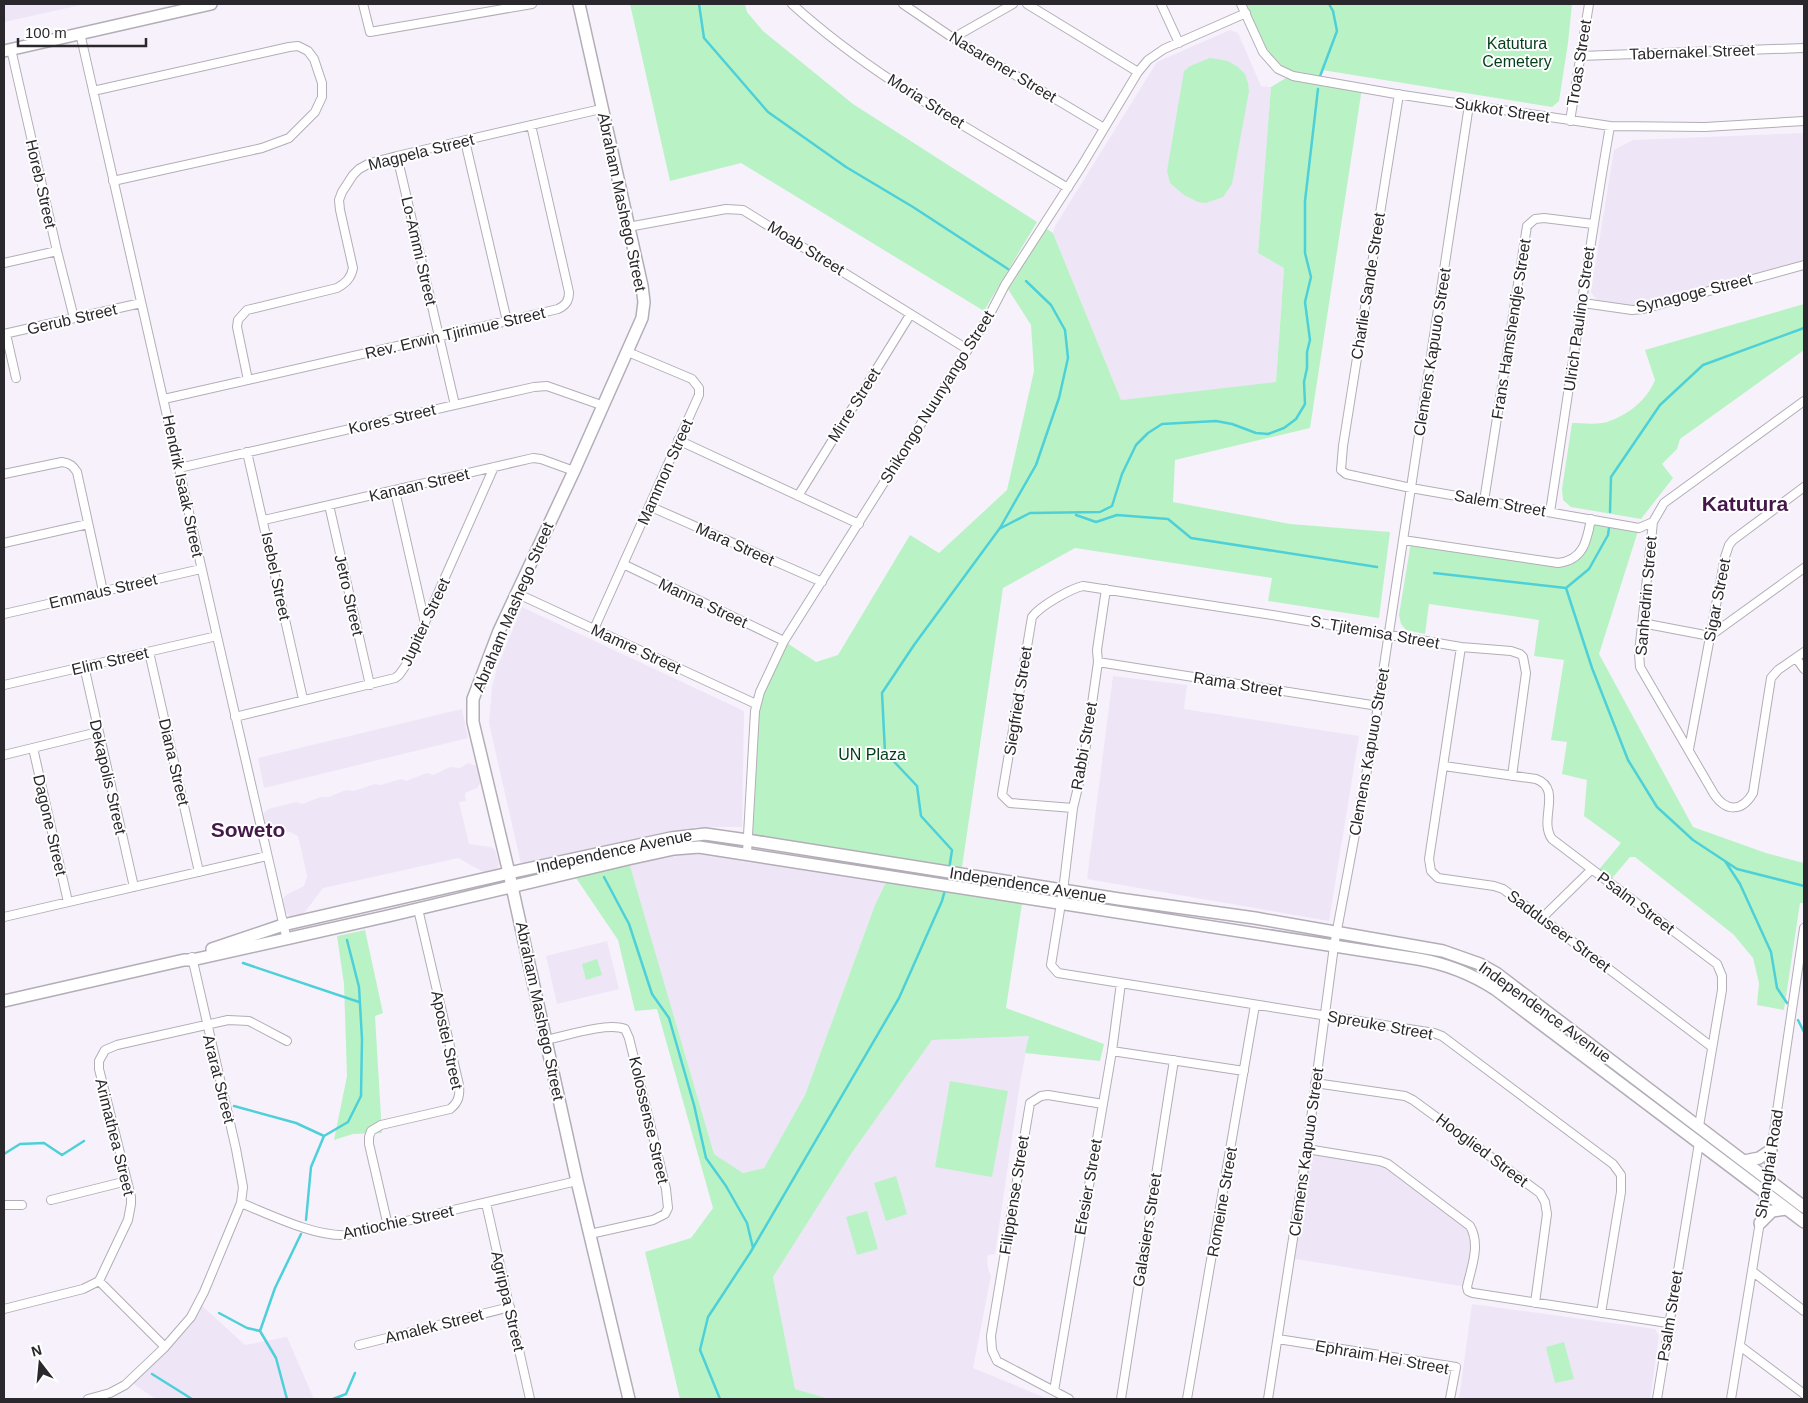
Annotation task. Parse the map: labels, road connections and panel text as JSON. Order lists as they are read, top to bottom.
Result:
{
  "streets": {
    "main road": ["Abraham Mashego Street", "Independence Avenue"],
    "street": [
      "Tabernakel Street",
      "Troas Street",
      "Nasarener Street",
      "Moria Street",
      "Sukkot Street",
      "Magpela Street",
      "Horeb Street",
      "Moab Street",
      "Lo-Ammi Street",
      "Charlie Sande Street",
      "Synagoge Street",
      "Gerub Street",
      "Ulrich Paulino Street",
      "Frans Hamshendje Street",
      "Rev. Erwin Tjirimue Street",
      "Clemens Kapuuo Street",
      "Shikongo Nuunyango Street",
      "Mirre Street",
      "Kores Street",
      "Mammon Street",
      "Kanaan Street",
      "Hendrik Isaak Street",
      "Salem Street",
      "Mara Street",
      "Isebel Street",
      "Emmaus Street",
      "Jetro Street",
      "Sanhedrin Street",
      "Sigar Street",
      "Manna Street",
      "Jupiter Street",
      "S. Tjitemisa Street",
      "Mamre Street",
      "Elim Street",
      "Rama Street",
      "Siegfried Street",
      "Rabbi Street",
      "Diana Street",
      "Dekapolis Street",
      "Dagone Street",
      "Psalm Street",
      "Sadduseer Street",
      "Spreuke Street",
      "Apostel Street",
      "Ararat Street",
      "Kolossense Street",
      "Arimathea Street",
      "Hooglied Street",
      "Shanghai Road",
      "Efesier Street",
      "Filippense Street",
      "Romeine Street",
      "Antiochie Street",
      "Galasiers Street",
      "Agrippa Street",
      "Amalek Street",
      "Ephraim Hei Street"
    ]
  },
  "crossings": [
    ["Tabernakel Street", "Troas Street"],
    ["Troas Street", "Sukkot Street"],
    ["Nasarener Street", "Shikongo Nuunyango Street"],
    ["Moria Street", "Shikongo Nuunyango Street"],
    ["Sukkot Street", "Charlie Sande Street"],
    ["Sukkot Street", "Ulrich Paulino Street"],
    ["Sukkot Street", "Clemens Kapuuo Street"],
    ["Sukkot Street", "Shikongo Nuunyango Street"],
    ["Magpela Street", "Abraham Mashego Street"],
    ["Magpela Street", "Lo-Ammi Street"],
    ["Magpela Street", "Rev. Erwin Tjirimue Street"],
    ["Horeb Street", "Gerub Street"],
    ["Abraham Mashego Street", "Moab Street"],
    ["Abraham Mashego Street", "Kores Street"],
    ["Abraham Mashego Street", "Mammon Street"],
    ["Abraham Mashego Street", "Kanaan Street"],
    ["Abraham Mashego Street", "Mamre Street"],
    ["Abraham Mashego Street", "Independence Avenue"],
    ["Abraham Mashego Street", "Kolossense Street"],
    ["Abraham Mashego Street", "Antiochie Street"],
    ["Moab Street", "Shikongo Nuunyango Street"],
    ["Moab Street", "Mirre Street"],
    ["Lo-Ammi Street", "Rev. Erwin Tjirimue Street"],
    ["Lo-Ammi Street", "Kores Street"],
    ["Charlie Sande Street", "Salem Street"],
    ["Synagoge Street", "Ulrich Paulino Street"],
    ["Gerub Street", "Hendrik Isaak Street"],
    ["Ulrich Paulino Street", "Frans Hamshendje Street"],
    ["Ulrich Paulino Street", "Salem Street"],
    ["Frans Hamshendje Street", "Salem Street"],
    ["Rev. Erwin Tjirimue Street", "Hendrik Isaak Street"],
    ["Clemens Kapuuo Street", "Salem Street"],
    ["Clemens Kapuuo Street", "S. Tjitemisa Street"],
    ["Clemens Kapuuo Street", "Rama Street"],
    ["Clemens Kapuuo Street", "Independence Avenue"],
    ["Clemens Kapuuo Street", "Spreuke Street"],
    ["Clemens Kapuuo Street", "Hooglied Street"],
    ["Clemens Kapuuo Street", "Ephraim Hei Street"],
    ["Shikongo Nuunyango Street", "Mara Street"],
    ["Shikongo Nuunyango Street", "Manna Street"],
    ["Shikongo Nuunyango Street", "Mamre Street"],
    ["Shikongo Nuunyango Street", "Independence Avenue"],
    ["Kores Street", "Hendrik Isaak Street"],
    ["Kores Street", "Isebel Street"],
    ["Mammon Street", "Mara Street"],
    ["Mammon Street", "Manna Street"],
    ["Mammon Street", "Mamre Street"],
    ["Kanaan Street", "Isebel Street"],
    ["Kanaan Street", "Jetro Street"],
    ["Kanaan Street", "Jupiter Street"],
    ["Hendrik Isaak Street", "Emmaus Street"],
    ["Hendrik Isaak Street", "Jupiter Street"],
    ["Hendrik Isaak Street", "Elim Street"],
    ["Hendrik Isaak Street", "Independence Avenue"],
    ["Salem Street", "Sanhedrin Street"],
    ["Isebel Street", "Jupiter Street"],
    ["Jetro Street", "Jupiter Street"],
    ["Sanhedrin Street", "Sigar Street"],
    ["S. Tjitemisa Street", "Siegfried Street"],
    ["S. Tjitemisa Street", "Rabbi Street"],
    ["S. Tjitemisa Street", "Psalm Street"],
    ["S. Tjitemisa Street", "Sadduseer Street"],
    ["Elim Street", "Diana Street"],
    ["Elim Street", "Dekapolis Street"],
    ["Rama Street", "Rabbi Street"],
    ["Siegfried Street", "Rabbi Street"],
    ["Rabbi Street", "Independence Avenue"],
    ["Rabbi Street", "Spreuke Street"],
    ["Independence Avenue", "Psalm Street"],
    ["Independence Avenue", "Spreuke Street"],
    ["Independence Avenue", "Apostel Street"],
    ["Independence Avenue", "Ararat Street"],
    ["Independence Avenue", "Shanghai Road"],
    ["Psalm Street", "Sadduseer Street"],
    ["Spreuke Street", "Efesier Street"],
    ["Spreuke Street", "Romeine Street"],
    ["Apostel Street", "Antiochie Street"],
    ["Ararat Street", "Arimathea Street"],
    ["Ararat Street", "Antiochie Street"],
    ["Efesier Street", "Filippense Street"],
    ["Antiochie Street", "Agrippa Street"],
    ["Agrippa Street", "Amalek Street"]
  ],
  "districts": ["Katutura", "Soweto"],
  "parks": ["Katutura Cemetery", "UN Plaza"],
  "scale_bar": "100 m",
  "north": "top"
}
